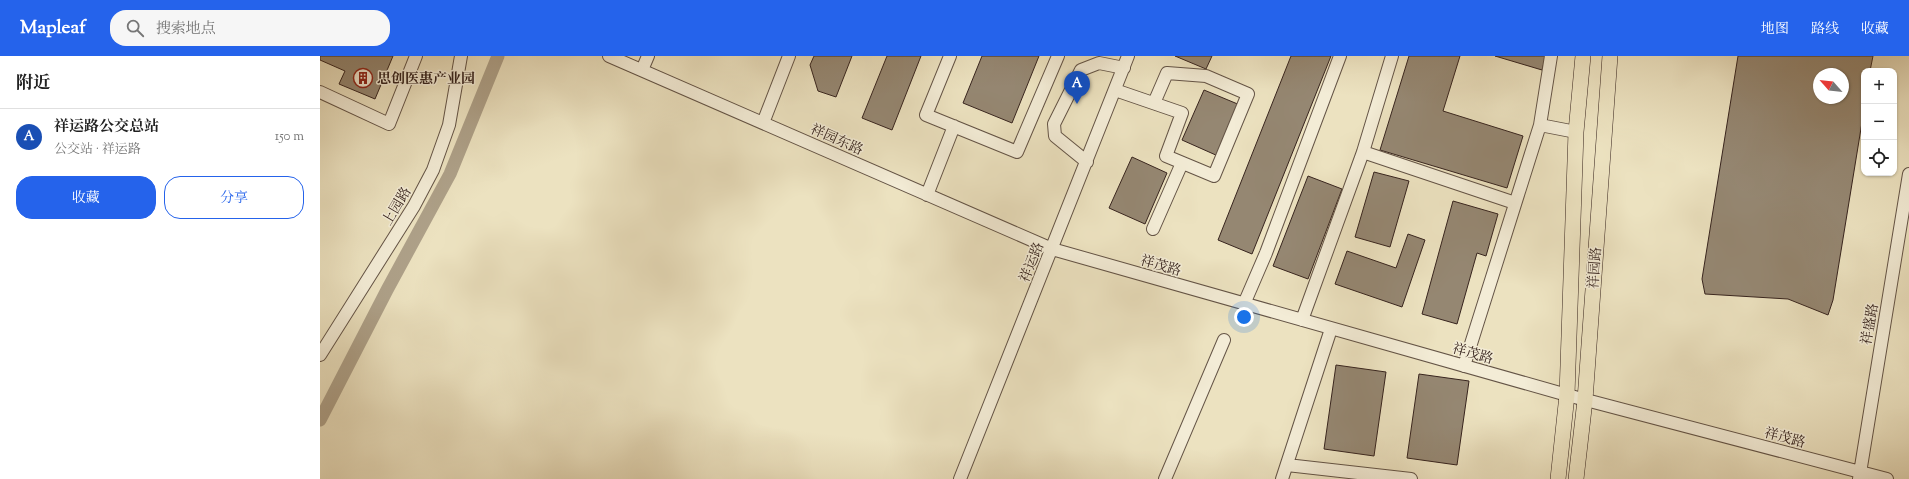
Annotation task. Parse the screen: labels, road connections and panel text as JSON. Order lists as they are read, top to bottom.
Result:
{
  "streets": {
    "main road": ["祥园路"],
    "street": [
      "祥园东路",
      "上园路",
      "祥运路",
      "祥茂路",
      "祥盛路"
    ]
  },
  "crossings": [
    ["祥园东路", "祥运路"],
    ["祥园东路", "祥茂路"],
    ["祥运路", "祥茂路"],
    ["祥茂路", "祥园路"],
    ["祥茂路", "祥盛路"]
  ],
  "places": {
    "building": ["思创医惠产业园"]
  },
  "north": "top left",
  "page": {
    "header": "Mapleaf",
    "search": "搜索地点",
    "nav": ["地图", "路线", "收藏"],
    "heading": "附近",
    "map_buttons": ["+", "−"],
    "pins": "A",
    "list": [
      {
        "mark": "A",
        "name": "祥运路公交总站",
        "note": "公交站 · 祥运路",
        "value": "150 m"
      }
    ],
    "buttons": ["收藏", "分享"]
  }
}
